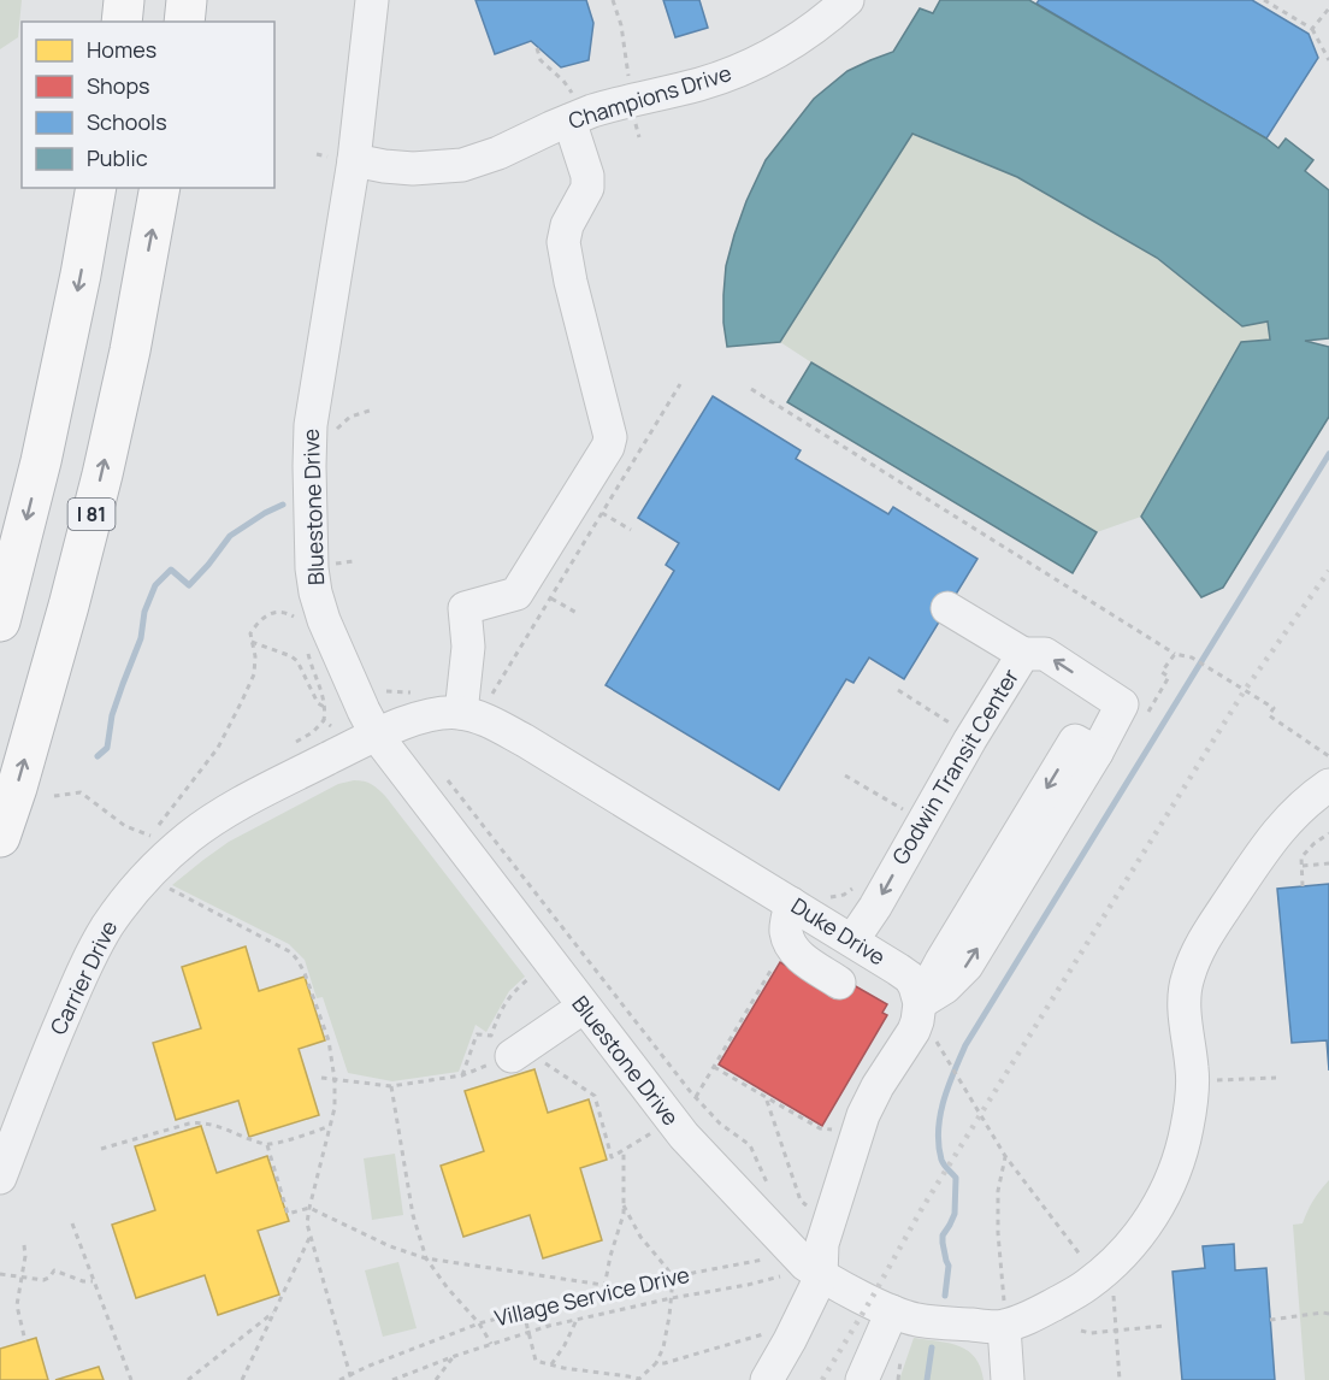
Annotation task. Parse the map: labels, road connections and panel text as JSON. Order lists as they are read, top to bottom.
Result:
{
  "streets": {
    "highway": ["I 81"],
    "street": [
      "Champions Drive",
      "Bluestone Drive",
      "Godwin Transit Center",
      "Duke Drive",
      "Carrier Drive"
    ],
    "path": ["Village Service Drive"]
  },
  "crossings": [
    ["Champions Drive", "Bluestone Drive"],
    ["Bluestone Drive", "Duke Drive"],
    ["Bluestone Drive", "Carrier Drive"],
    ["Godwin Transit Center", "Duke Drive"],
    ["Duke Drive", "Carrier Drive"]
  ],
  "legend": [
    "Homes",
    "Shops",
    "Schools",
    "Public"
  ]
}
